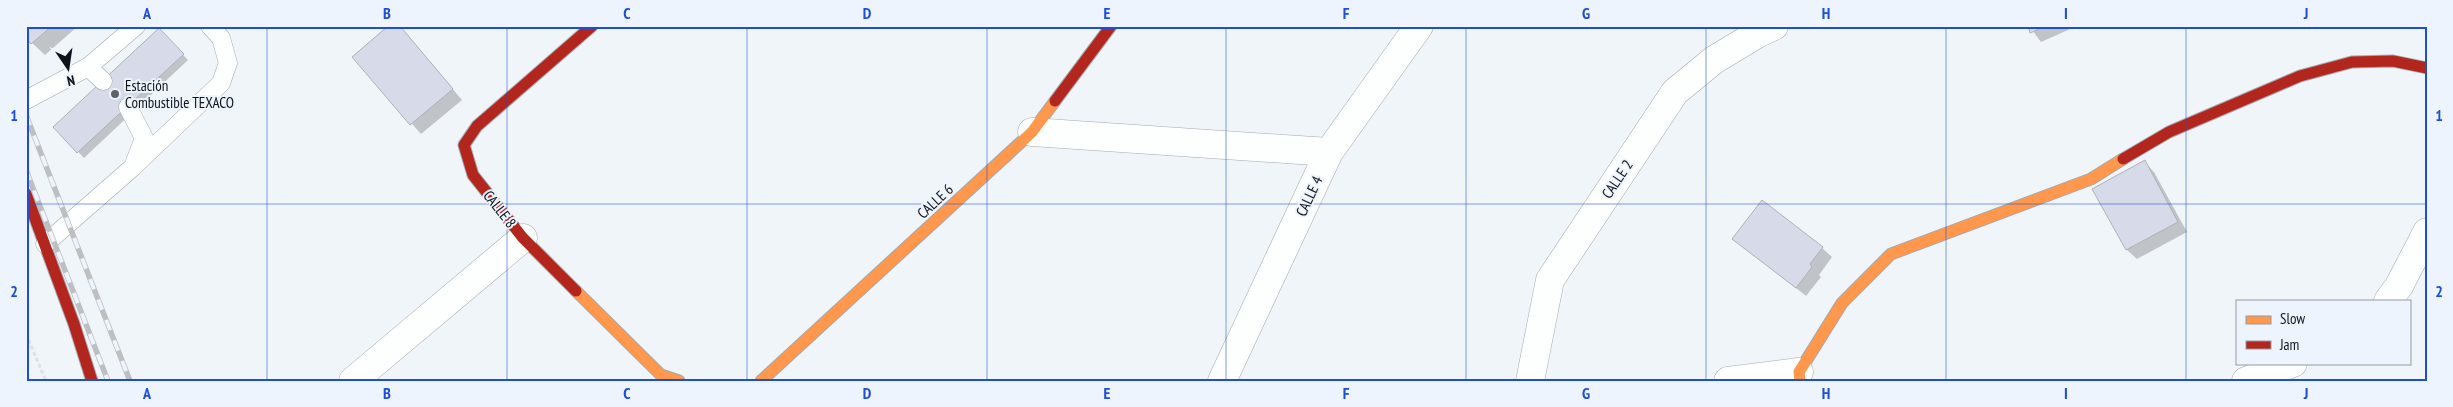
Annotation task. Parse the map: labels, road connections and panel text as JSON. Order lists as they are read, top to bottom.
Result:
{
  "streets": {
    "street": [
      "CALLE 2",
      "CALLE 4",
      "CALLE 6",
      "CALLE 8"
    ]
  },
  "places": ["Estación Combustible TEXACO"],
  "legend": ["Slow", "Jam"],
  "north": "bottom",
  "grid": {
    "columns": [
      "A",
      "B",
      "C",
      "D",
      "E",
      "F",
      "G",
      "H",
      "I",
      "J"
    ],
    "rows": ["1", "2"]
  }
}
